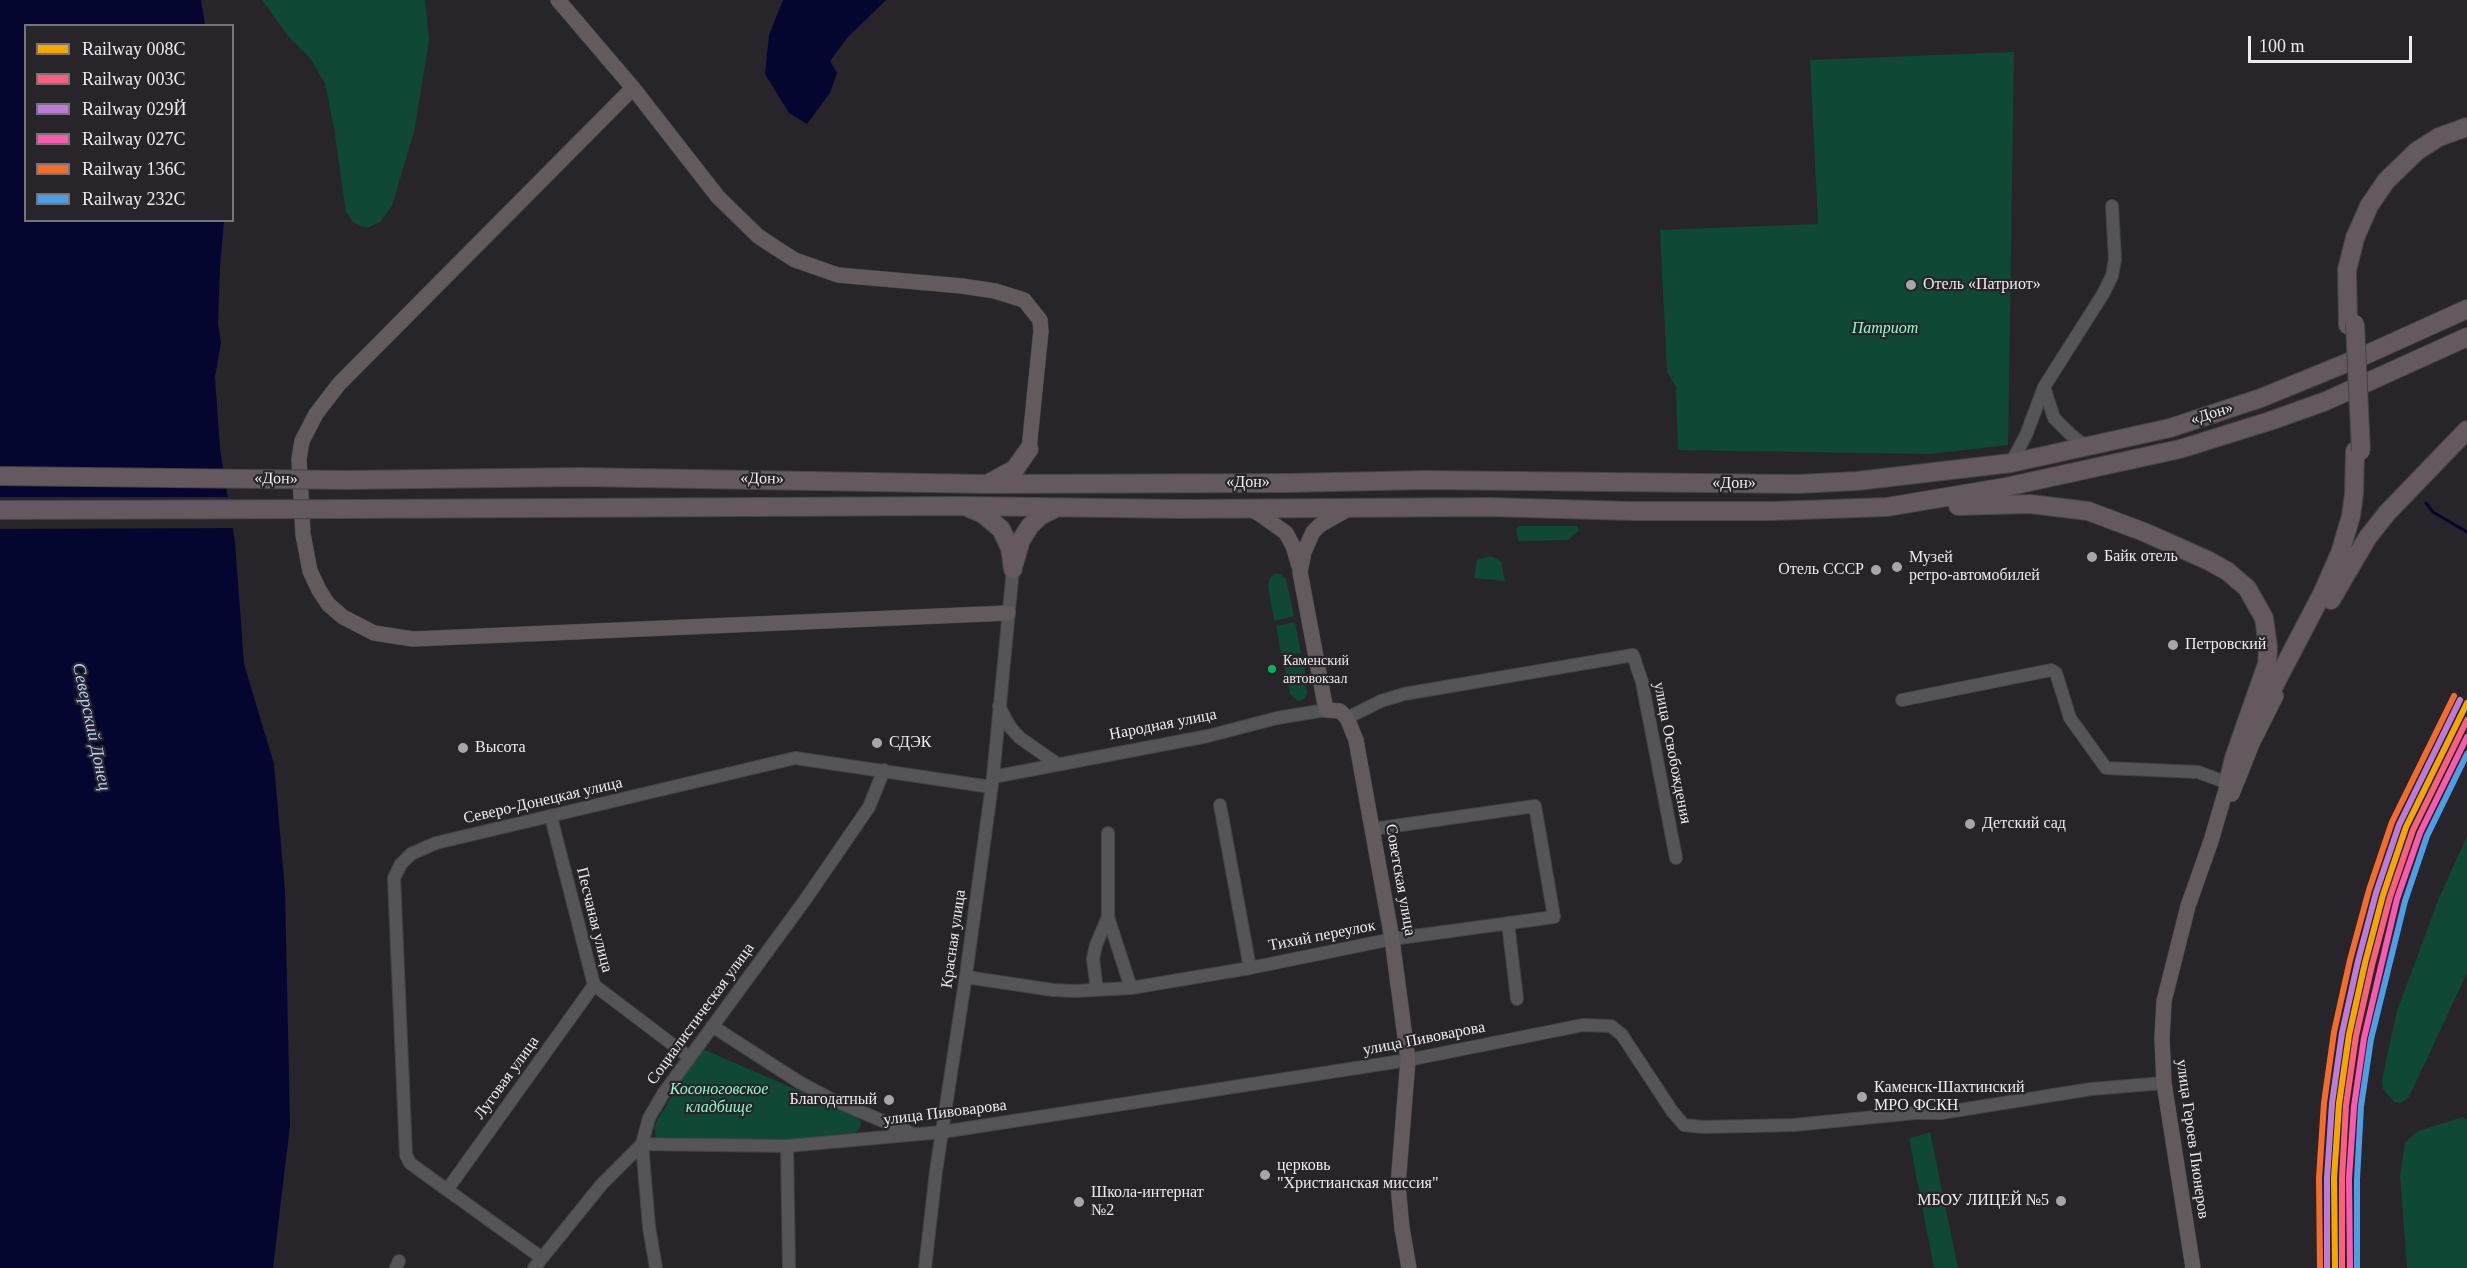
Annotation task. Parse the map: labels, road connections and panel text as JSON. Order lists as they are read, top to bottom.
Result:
{
  "streets": {
    "highway": ["«Дон»"],
    "main road": ["Советская улица", "улица Героев Пионеров"],
    "street": [
      "Народная улица",
      "улица Освобождения",
      "Северо-Донецкая улица",
      "Песчаная улица",
      "Тихий переулок",
      "Красная улица",
      "Социалистическая улица",
      "улица Пивоварова",
      "Луговая улица"
    ]
  },
  "crossings": [
    ["«Дон»", "Советская улица"],
    ["Народная улица", "улица Освобождения"],
    ["Народная улица", "Северо-Донецкая улица"],
    ["Народная улица", "Советская улица"],
    ["Народная улица", "Красная улица"],
    ["Северо-Донецкая улица", "Песчаная улица"],
    ["Северо-Донецкая улица", "Красная улица"],
    ["Северо-Донецкая улица", "Социалистическая улица"],
    ["Северо-Донецкая улица", "Луговая улица"],
    ["Советская улица", "Тихий переулок"],
    ["Советская улица", "улица Пивоварова"],
    ["Песчаная улица", "Социалистическая улица"],
    ["Песчаная улица", "Луговая улица"],
    ["Тихий переулок", "Красная улица"],
    ["Красная улица", "улица Пивоварова"],
    ["Социалистическая улица", "улица Пивоварова"],
    ["улица Пивоварова", "улица Героев Пионеров"]
  ],
  "water": ["Северский Донец"],
  "parks": ["Патриот", "Косоноговское кладбище"],
  "places": [
    "Отель «Патриот»",
    "Байк отель",
    "Музей ретро-автомобилей",
    "Отель СССР",
    "Петровский",
    "Каменский автовокзал",
    "СДЭК",
    "Высота",
    "Детский сад",
    "Каменск-Шахтинский МРО ФСКН",
    "Благодатный",
    "церковь \"Христианская миссия\"",
    "МБОУ ЛИЦЕЙ №5",
    "Школа-интернат №2"
  ],
  "lines": [
    "rail line 136С",
    "rail line 029Й",
    "rail line 008С",
    "rail line 003С",
    "rail line 027С",
    "rail line 232C"
  ],
  "legend": [
    "Railway 008С",
    "Railway 003С",
    "Railway 029Й",
    "Railway 027С",
    "Railway 136С",
    "Railway 232C"
  ],
  "scale_bar": "100 m"
}
